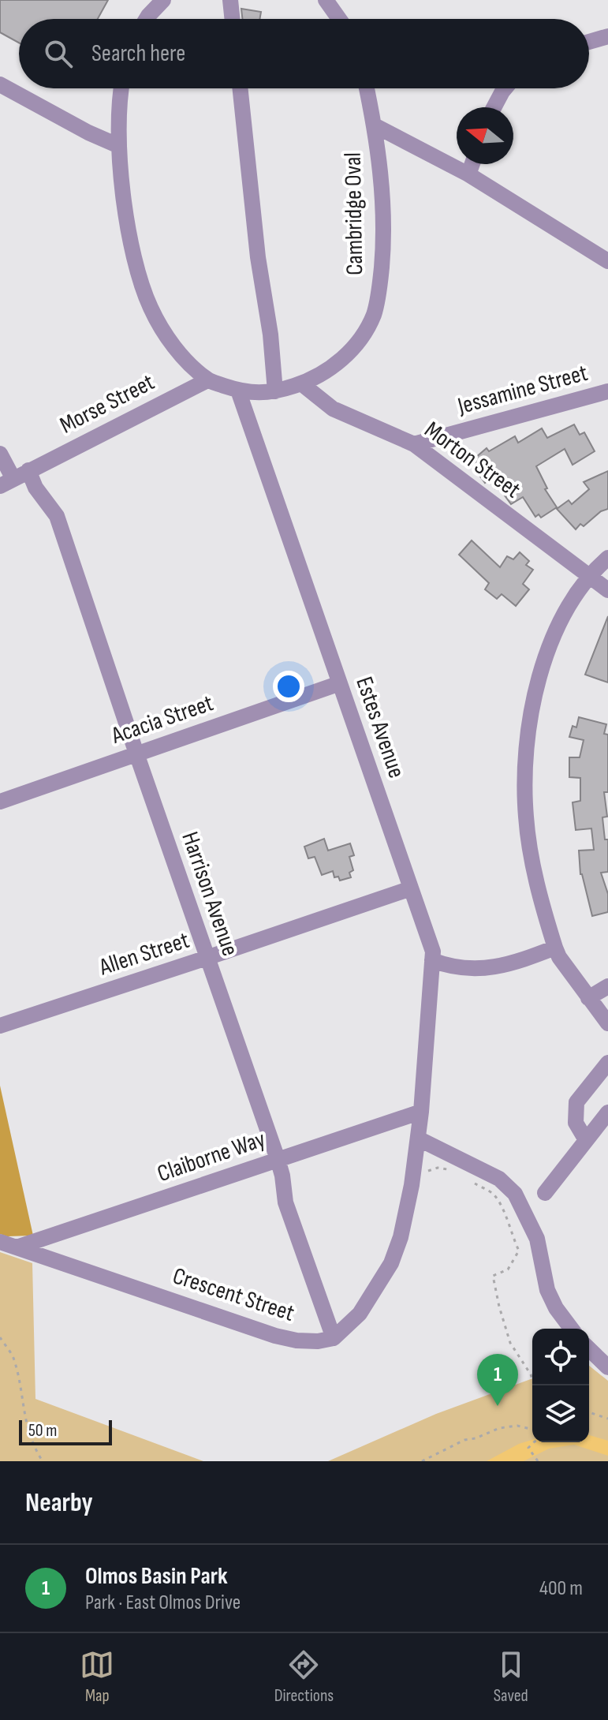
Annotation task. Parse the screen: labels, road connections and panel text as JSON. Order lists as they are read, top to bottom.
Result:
{
  "streets": {
    "street": [
      "Cambridge Oval",
      "Jessamine Street",
      "Morse Street",
      "Morton Street",
      "Acacia Street",
      "Estes Avenue",
      "Harrison Avenue",
      "Allen Street",
      "Claiborne Way",
      "Crescent Street"
    ]
  },
  "crossings": [
    ["Cambridge Oval", "Morse Street"],
    ["Cambridge Oval", "Morton Street"],
    ["Cambridge Oval", "Estes Avenue"],
    ["Jessamine Street", "Morton Street"],
    ["Morse Street", "Harrison Avenue"],
    ["Acacia Street", "Estes Avenue"],
    ["Acacia Street", "Harrison Avenue"],
    ["Estes Avenue", "Allen Street"],
    ["Harrison Avenue", "Allen Street"],
    ["Harrison Avenue", "Claiborne Way"],
    ["Harrison Avenue", "Crescent Street"],
    ["Claiborne Way", "Crescent Street"]
  ],
  "scale_bar": "50 m",
  "north": "left",
  "page": {
    "search": "Search here",
    "pins": "1",
    "scale": "50 m",
    "heading": "Nearby",
    "list": [
      {
        "mark": "1",
        "name": "Olmos Basin Park",
        "note": "Park · East Olmos Drive",
        "value": "400 m"
      }
    ],
    "nav": ["Map", "Directions", "Saved"]
  }
}
